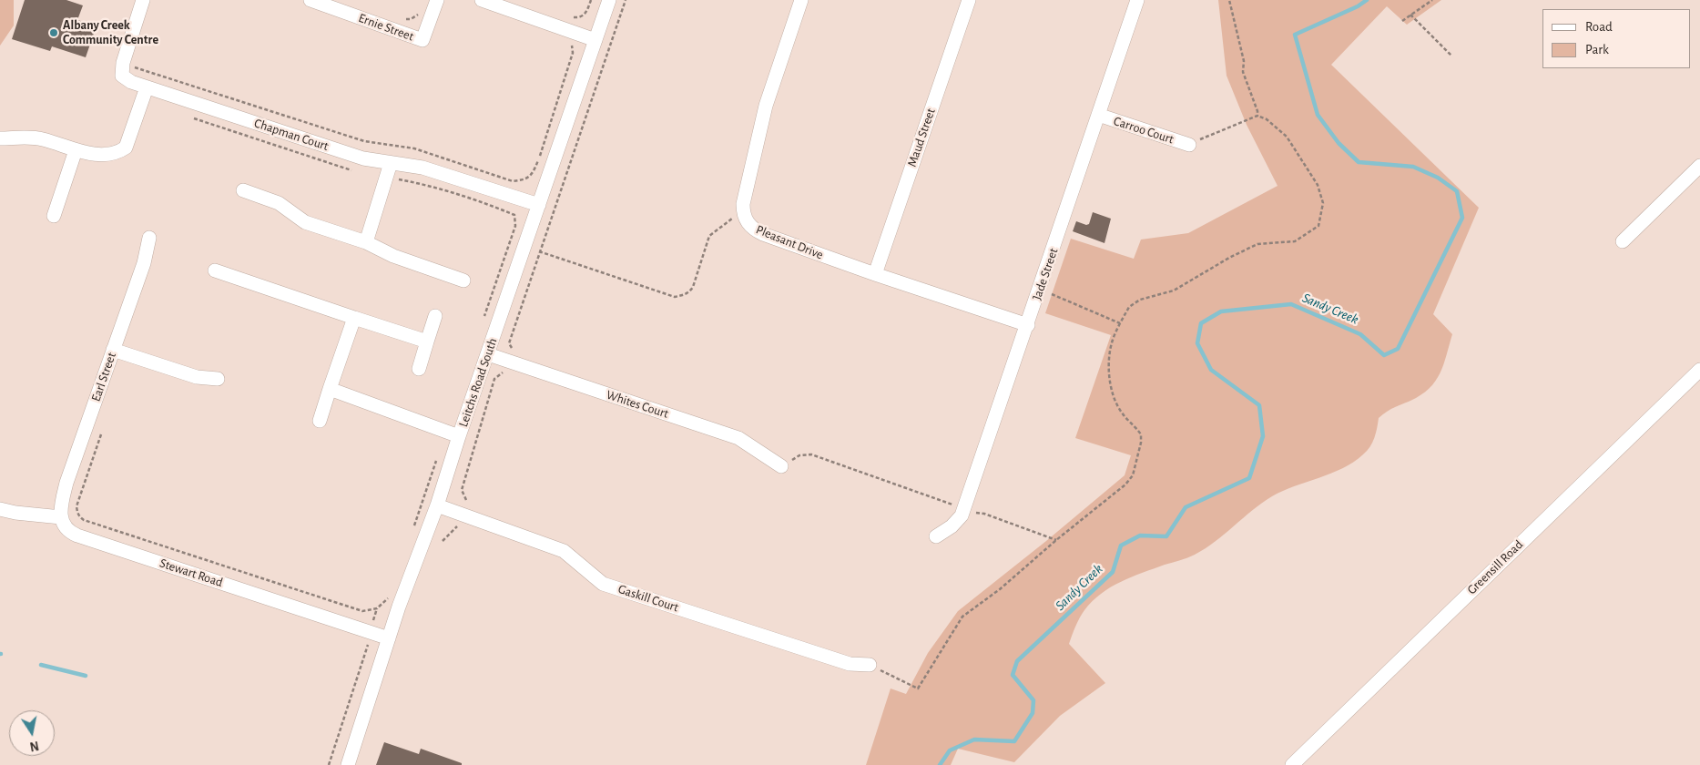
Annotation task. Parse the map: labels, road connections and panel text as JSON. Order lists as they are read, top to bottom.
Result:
{
  "streets": {
    "street": [
      "Ernie Street",
      "Carroo Court",
      "Chapman Court",
      "Maud Street",
      "Pleasant Drive",
      "Jade Street",
      "Earl Street",
      "Leitchs Road South",
      "Whites Court",
      "Greensill Road",
      "Stewart Road",
      "Gaskill Court"
    ]
  },
  "crossings": [
    ["Carroo Court", "Jade Street"],
    ["Chapman Court", "Leitchs Road South"],
    ["Maud Street", "Pleasant Drive"],
    ["Pleasant Drive", "Jade Street"],
    ["Earl Street", "Stewart Road"],
    ["Leitchs Road South", "Whites Court"],
    ["Leitchs Road South", "Stewart Road"],
    ["Leitchs Road South", "Gaskill Court"]
  ],
  "water": ["Sandy Creek"],
  "places": ["Albany Creek Community Centre"],
  "legend": ["Road", "Park"],
  "north": "bottom"
}
